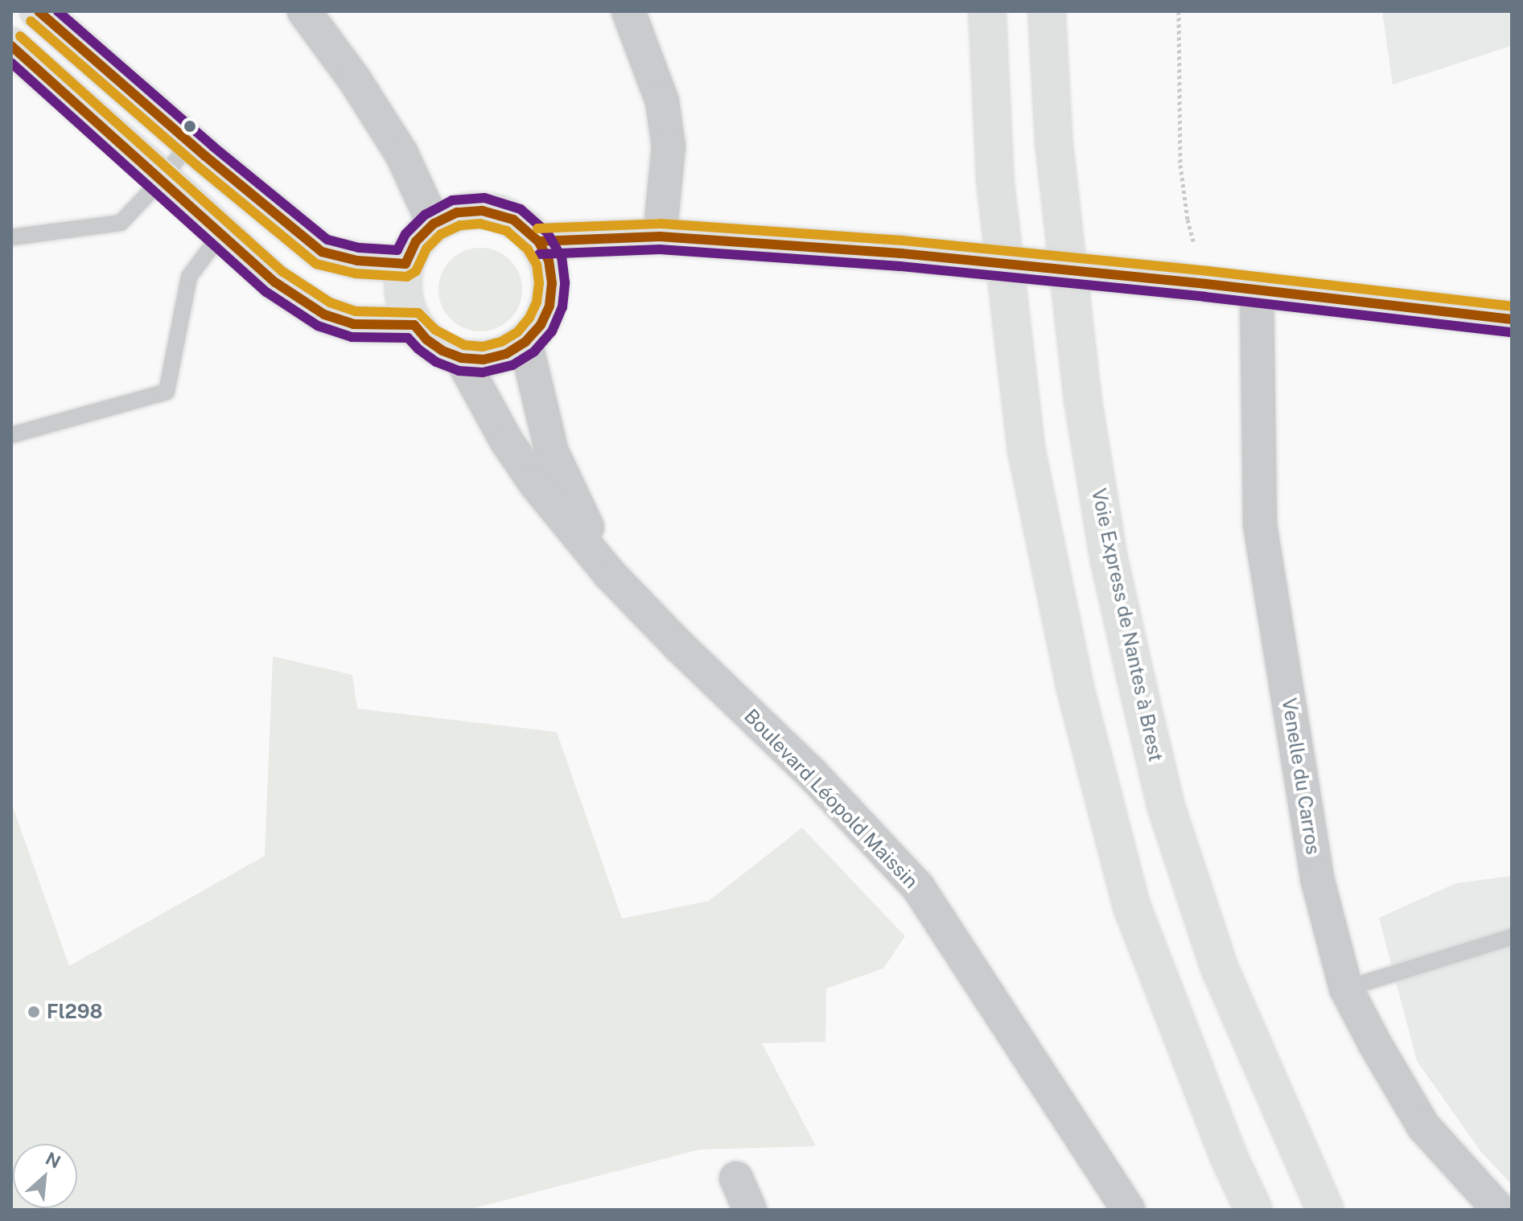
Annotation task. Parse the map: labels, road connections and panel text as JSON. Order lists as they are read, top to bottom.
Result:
{
  "streets": {
    "main road": ["Voie Express de Nantes à Brest"],
    "street": ["Venelle du Carros", "Boulevard Léopold Maissin"]
  },
  "places": ["Fl298"],
  "north": "top right"
}
